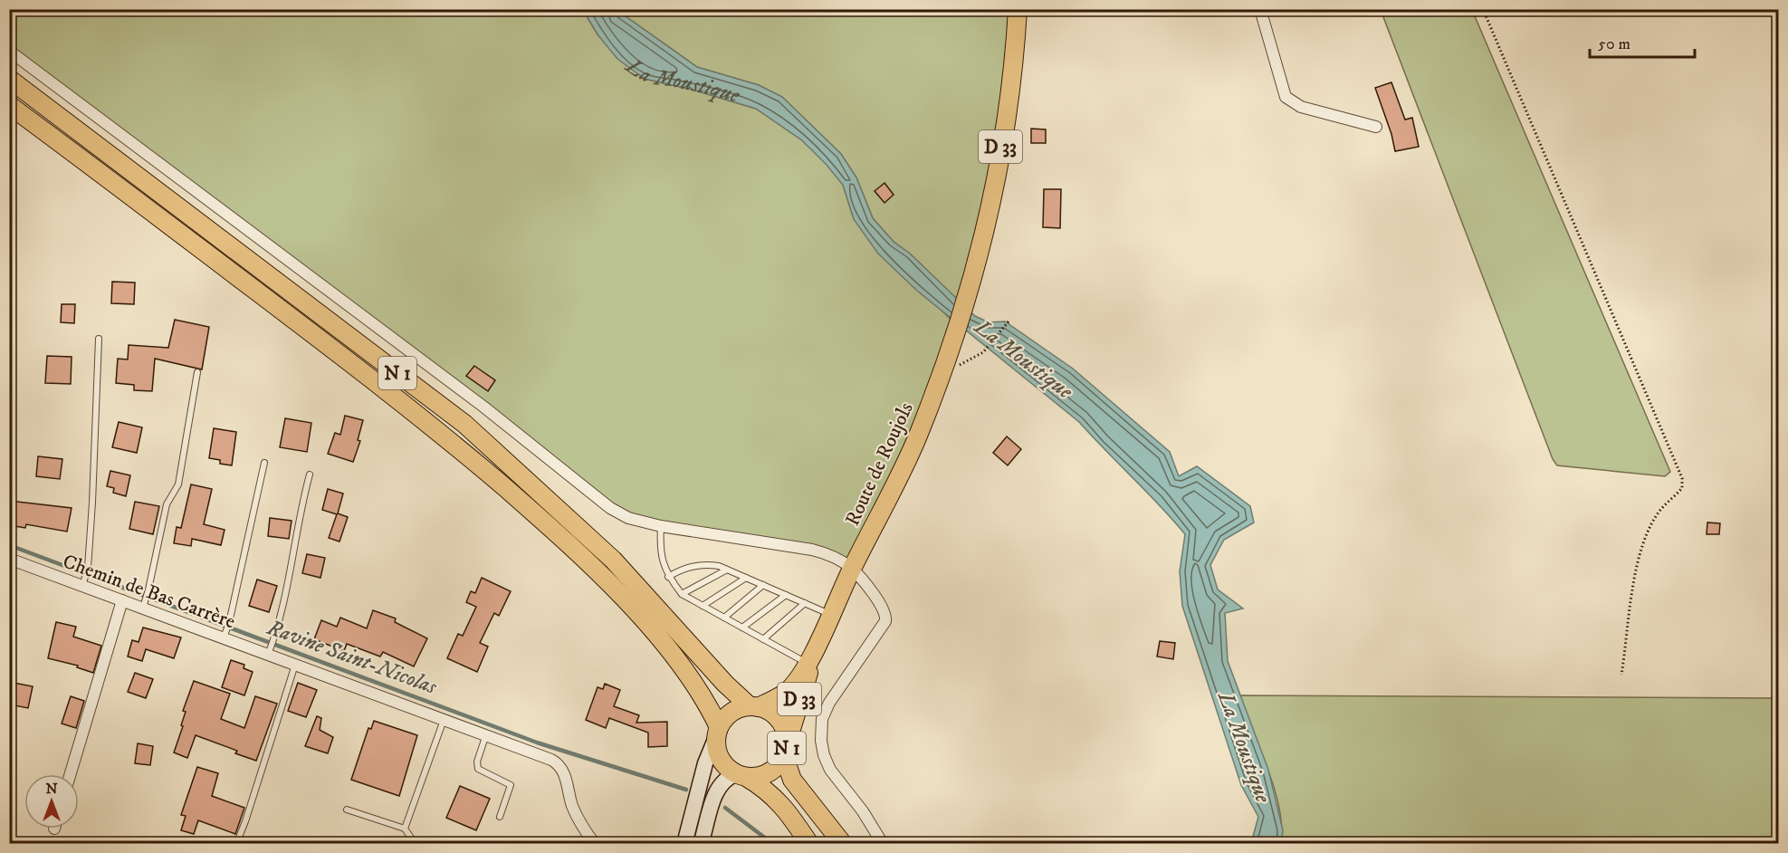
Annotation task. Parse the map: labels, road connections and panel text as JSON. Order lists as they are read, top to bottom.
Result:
{
  "streets": {
    "main road": ["D 33", "N 1", "Route de Roujols"],
    "street": ["Chemin de Bas Carrère"]
  },
  "crossings": [
    ["N 1", "Route de Roujols"]
  ],
  "water": ["La Moustique", "Ravine Saint-Nicolas"],
  "scale_bar": "50 m",
  "north": "top"
}
